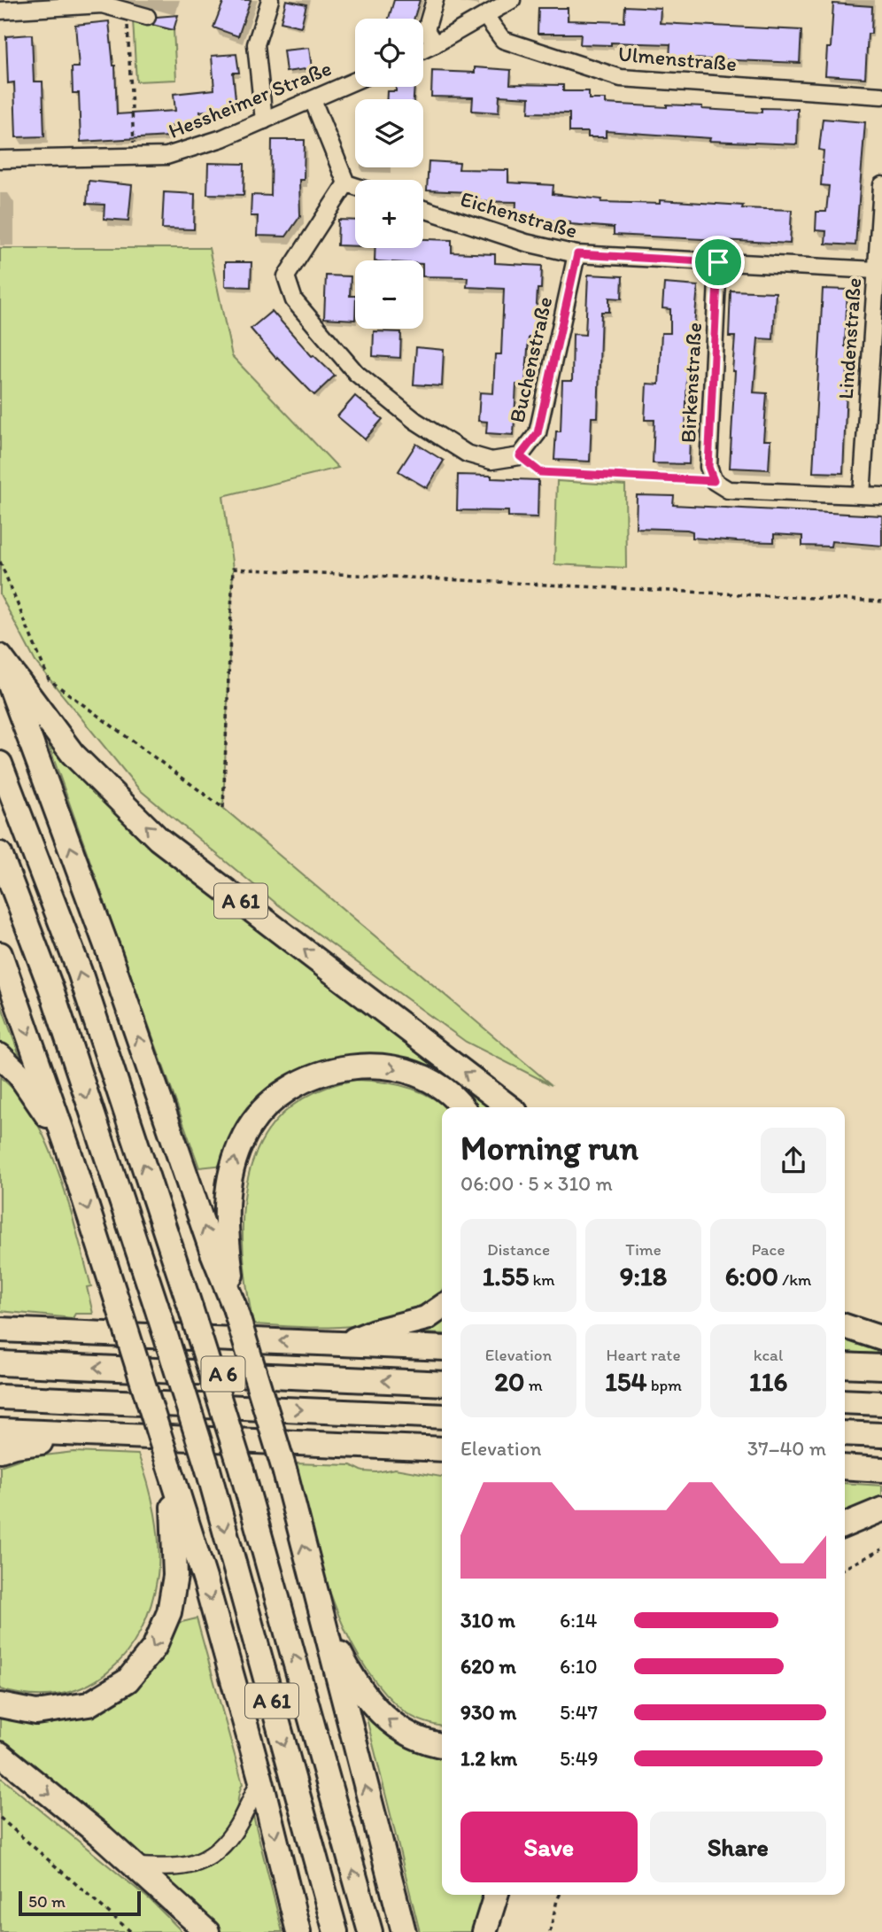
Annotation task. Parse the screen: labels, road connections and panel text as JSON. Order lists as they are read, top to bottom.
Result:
{
  "streets": {
    "highway": ["A 61", "A 6"],
    "street": [
      "Ulmenstraße",
      "Hessheimer Straße",
      "Eichenstraße",
      "Lindenstraße",
      "Buchenstraße",
      "Birkenstraße"
    ]
  },
  "crossings": [
    ["Eichenstraße", "Lindenstraße"],
    ["Eichenstraße", "Buchenstraße"],
    ["Eichenstraße", "Birkenstraße"]
  ],
  "scale_bar": "50 m",
  "page": {
    "map_buttons": ["+", "−"],
    "heading": ["Morning run", "06:00 · 5 × 310 m"],
    "stats": [
      ["Distance", "1.55 km"],
      ["Time", "9:18"],
      ["Pace", "6:00 /km"],
      ["Elevation", "20 m"],
      ["Heart rate", "154 bpm"],
      ["kcal", "116"]
    ],
    "chart": ["Elevation", "37–40 m"],
    "list": [
      {
        "name": "310 m",
        "note": "6:14"
      },
      {
        "name": "620 m",
        "note": "6:10"
      },
      {
        "name": "930 m",
        "note": "5:47"
      },
      {
        "name": "1.2 km",
        "note": "5:49"
      }
    ],
    "buttons": ["Save", "Share"],
    "scale": "50 m"
  }
}
